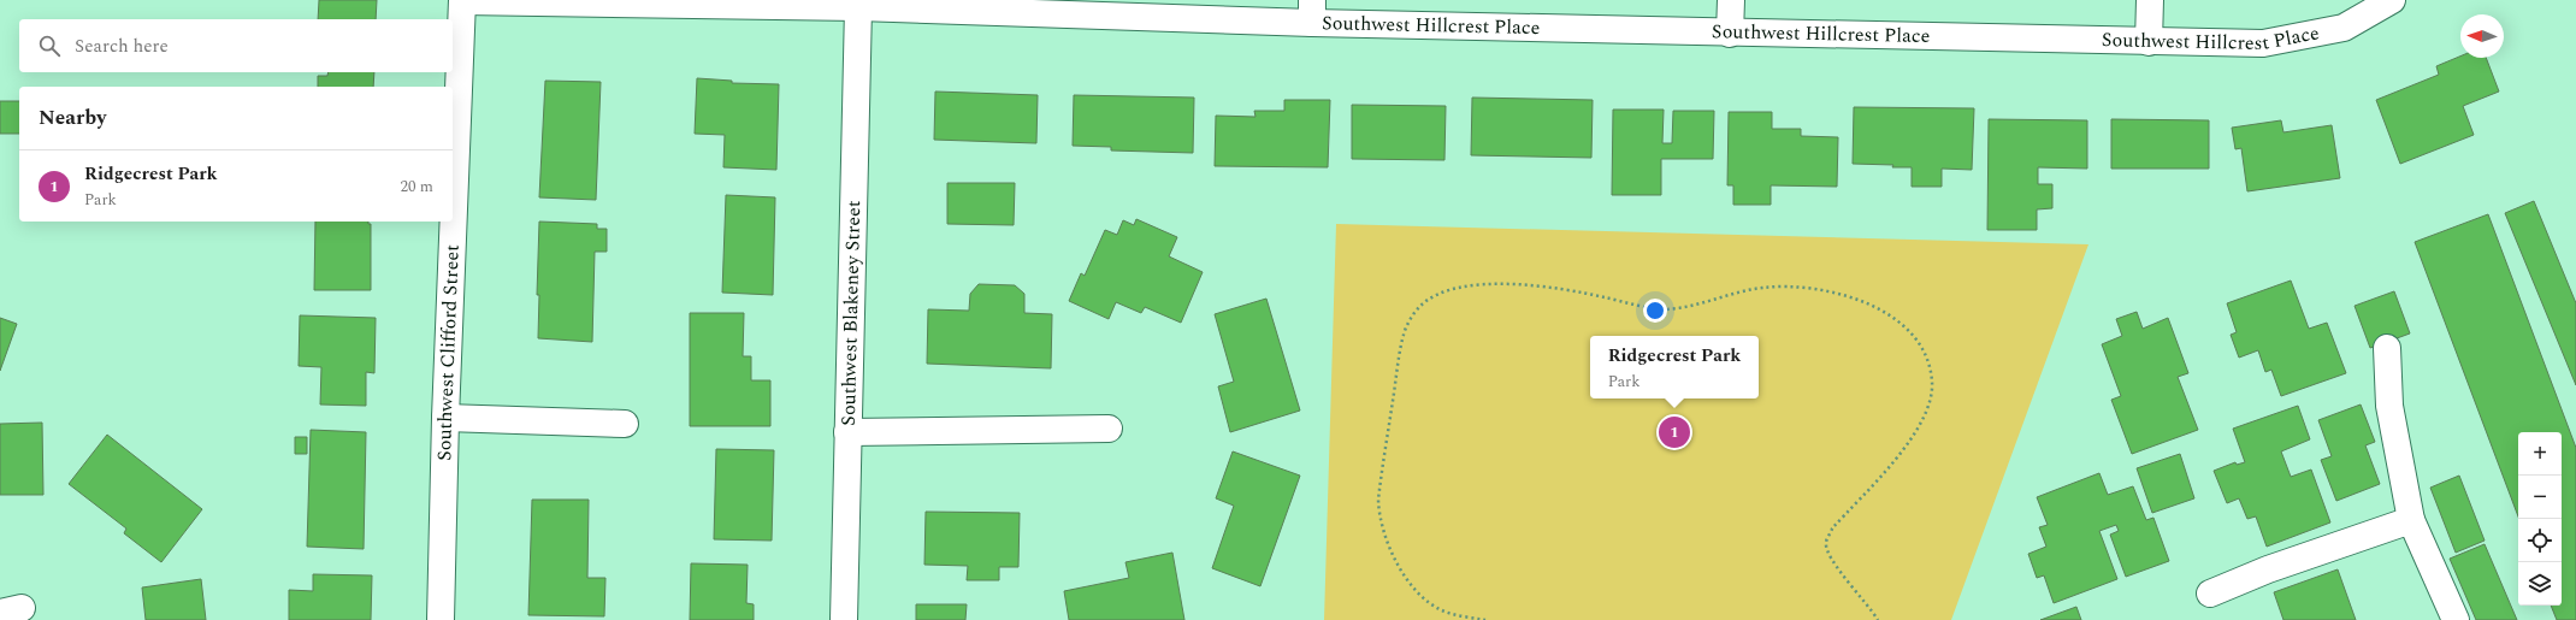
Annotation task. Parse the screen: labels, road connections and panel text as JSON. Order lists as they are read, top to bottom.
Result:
{
  "streets": {
    "street": ["Southwest Hillcrest Place", "Southwest Blakeney Street", "Southwest Clifford Street"]
  },
  "crossings": [
    ["Southwest Hillcrest Place", "Southwest Blakeney Street"],
    ["Southwest Hillcrest Place", "Southwest Clifford Street"]
  ],
  "north": "left",
  "page": {
    "search": "Search here",
    "heading": "Nearby",
    "list": [
      {
        "mark": "1",
        "name": "Ridgecrest Park",
        "note": "Park",
        "value": "20 m"
      }
    ],
    "popup": ["Ridgecrest Park", "Park"],
    "pins": "1",
    "map_buttons": ["+", "−"]
  }
}
